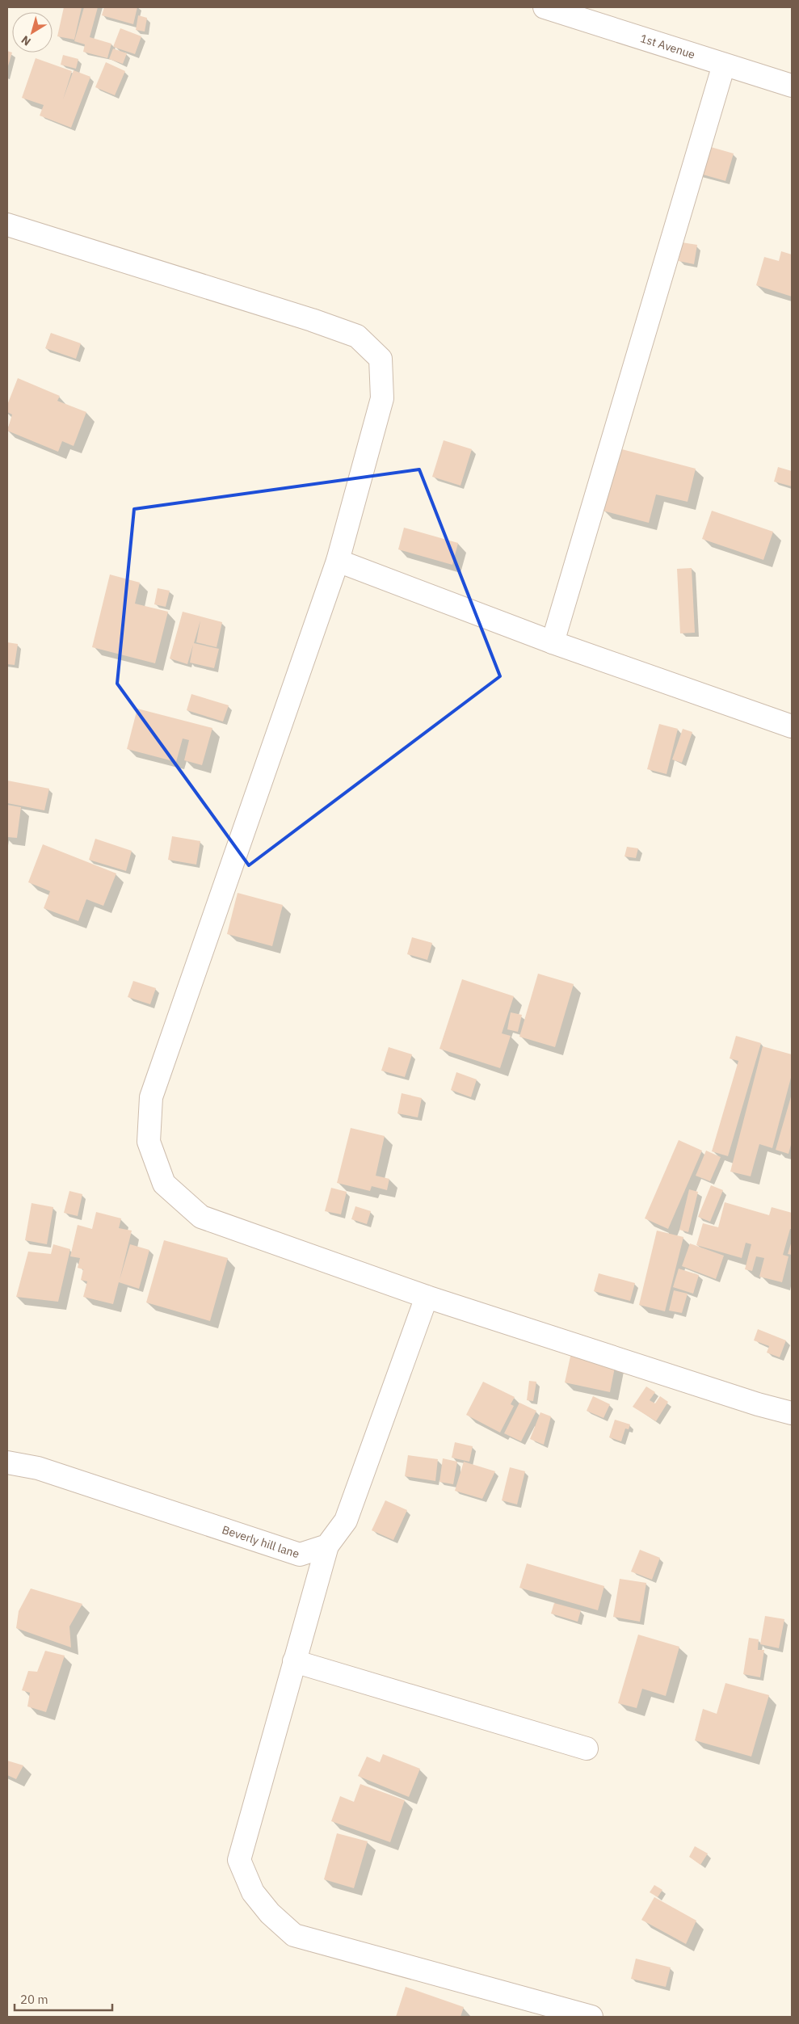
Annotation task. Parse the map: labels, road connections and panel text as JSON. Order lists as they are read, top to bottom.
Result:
{
  "streets": {
    "street": ["1st Avenue", "Beverly hill lane"]
  },
  "scale_bar": "20 m",
  "north": "bottom left"
}
